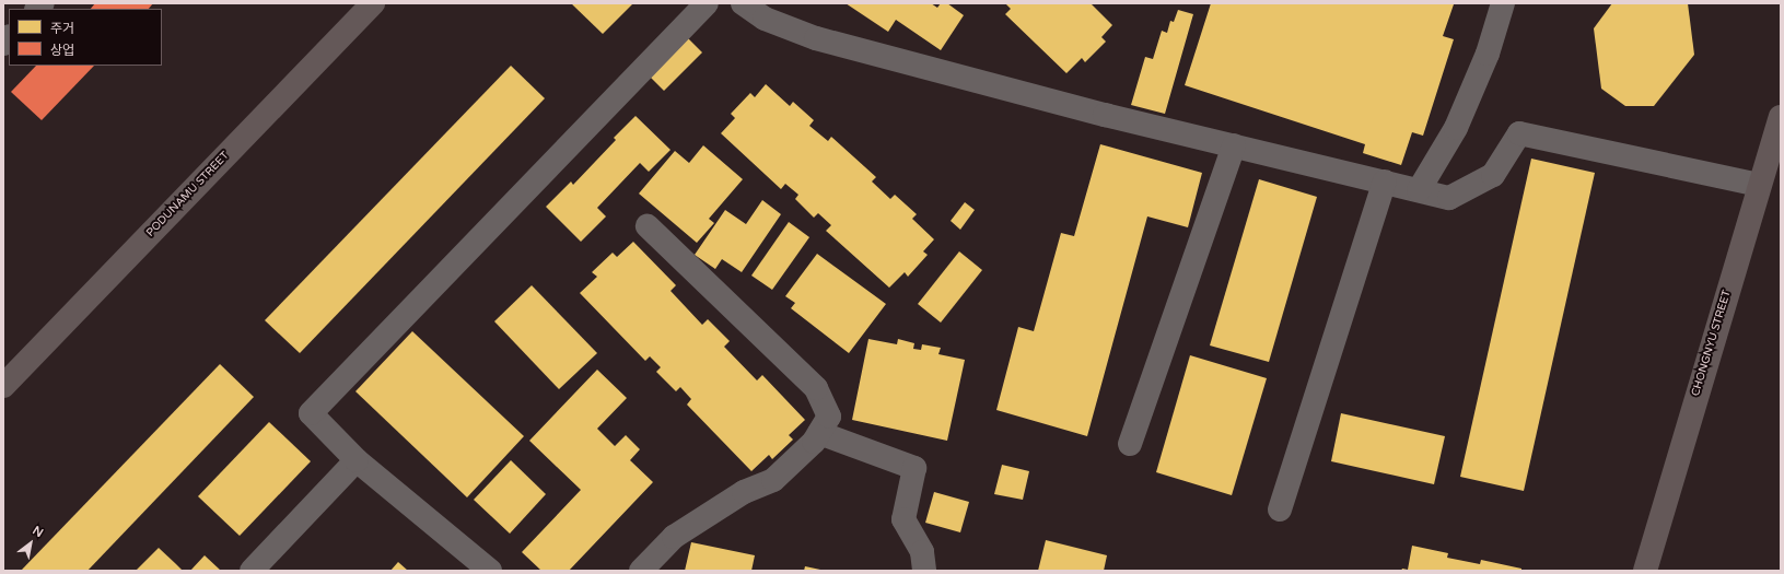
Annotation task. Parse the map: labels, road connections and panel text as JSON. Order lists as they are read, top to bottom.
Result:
{
  "streets": {
    "main road": ["PODUNAMU STREET", "CHONGNYU STREET"]
  },
  "legend": ["주거", "상업"],
  "north": "top right"
}
